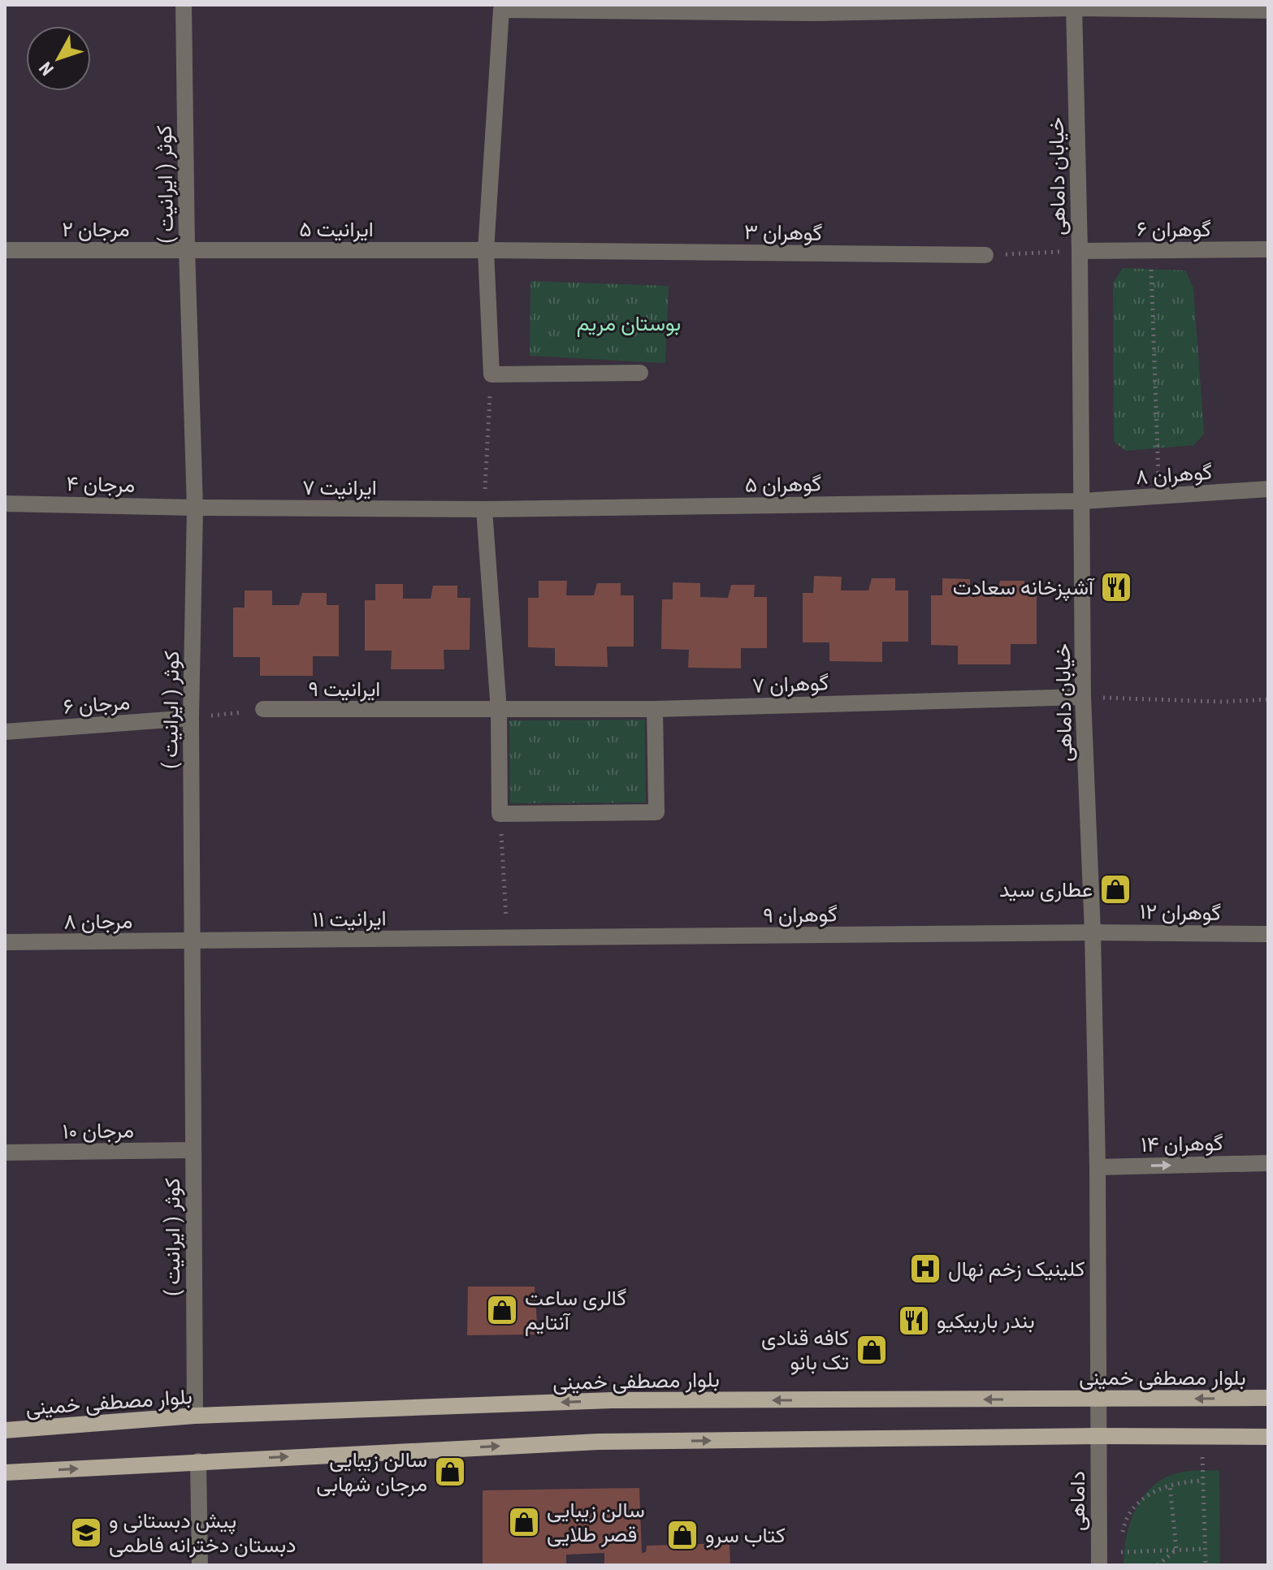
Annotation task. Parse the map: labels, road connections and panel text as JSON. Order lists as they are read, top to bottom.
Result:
{
  "streets": {
    "main road": ["بلوار مصطفی خمینی"],
    "street": [
      "خیابان داماهی",
      "کوثر ( ایرانیت )",
      "مرجان ۲",
      "ایرانیت ۵",
      "گوهران ۶",
      "گوهران ۳",
      "گوهران ۸",
      "مرجان ۴",
      "گوهران ۵",
      "ایرانیت ۷",
      "گوهران ۷",
      "ایرانیت ۹",
      "مرجان ۶",
      "گوهران ۱۲",
      "گوهران ۹",
      "ایرانیت ۱۱",
      "مرجان ۸",
      "مرجان ۱۰",
      "گوهران ۱۴",
      "داماهی"
    ]
  },
  "crossings": [
    ["خیابان داماهی", "گوهران ۶"],
    ["خیابان داماهی", "گوهران ۸"],
    ["خیابان داماهی", "گوهران ۵"],
    ["خیابان داماهی", "گوهران ۷"],
    ["خیابان داماهی", "گوهران ۱۲"],
    ["خیابان داماهی", "گوهران ۹"],
    ["خیابان داماهی", "گوهران ۱۴"],
    ["خیابان داماهی", "بلوار مصطفی خمینی"],
    ["خیابان داماهی", "داماهی"],
    ["کوثر ( ایرانیت )", "مرجان ۲"],
    ["کوثر ( ایرانیت )", "ایرانیت ۵"],
    ["کوثر ( ایرانیت )", "مرجان ۴"],
    ["کوثر ( ایرانیت )", "ایرانیت ۷"],
    ["کوثر ( ایرانیت )", "مرجان ۶"],
    ["کوثر ( ایرانیت )", "ایرانیت ۱۱"],
    ["کوثر ( ایرانیت )", "مرجان ۸"],
    ["کوثر ( ایرانیت )", "مرجان ۱۰"],
    ["کوثر ( ایرانیت )", "بلوار مصطفی خمینی"],
    ["مرجان ۲", "ایرانیت ۵"],
    ["ایرانیت ۵", "گوهران ۳"],
    ["گوهران ۸", "گوهران ۵"],
    ["مرجان ۴", "ایرانیت ۷"],
    ["گوهران ۵", "ایرانیت ۷"],
    ["گوهران ۷", "ایرانیت ۹"],
    ["گوهران ۱۲", "گوهران ۹"],
    ["گوهران ۹", "ایرانیت ۱۱"],
    ["ایرانیت ۱۱", "مرجان ۸"],
    ["بلوار مصطفی خمینی", "داماهی"]
  ],
  "one_way": ["گوهران ۱۴"],
  "parks": ["بوستان مریم"],
  "places": {
    "restaurant": ["آشپزخانه سعادت", "بندر باربیکیو"],
    "shop": [
      "عطاری سید",
      "گالری ساعت آنتایم",
      "کافه قنادی تک بانو",
      "سالن زیبایی مرجان شهابی",
      "سالن زیبایی قصر طلایی",
      "کتاب سرو"
    ],
    "hospital": ["کلینیک زخم نهال"],
    "school or university": ["پیش دبستانی و دبستان دخترانه فاطمی"]
  },
  "north": "bottom left"
}
